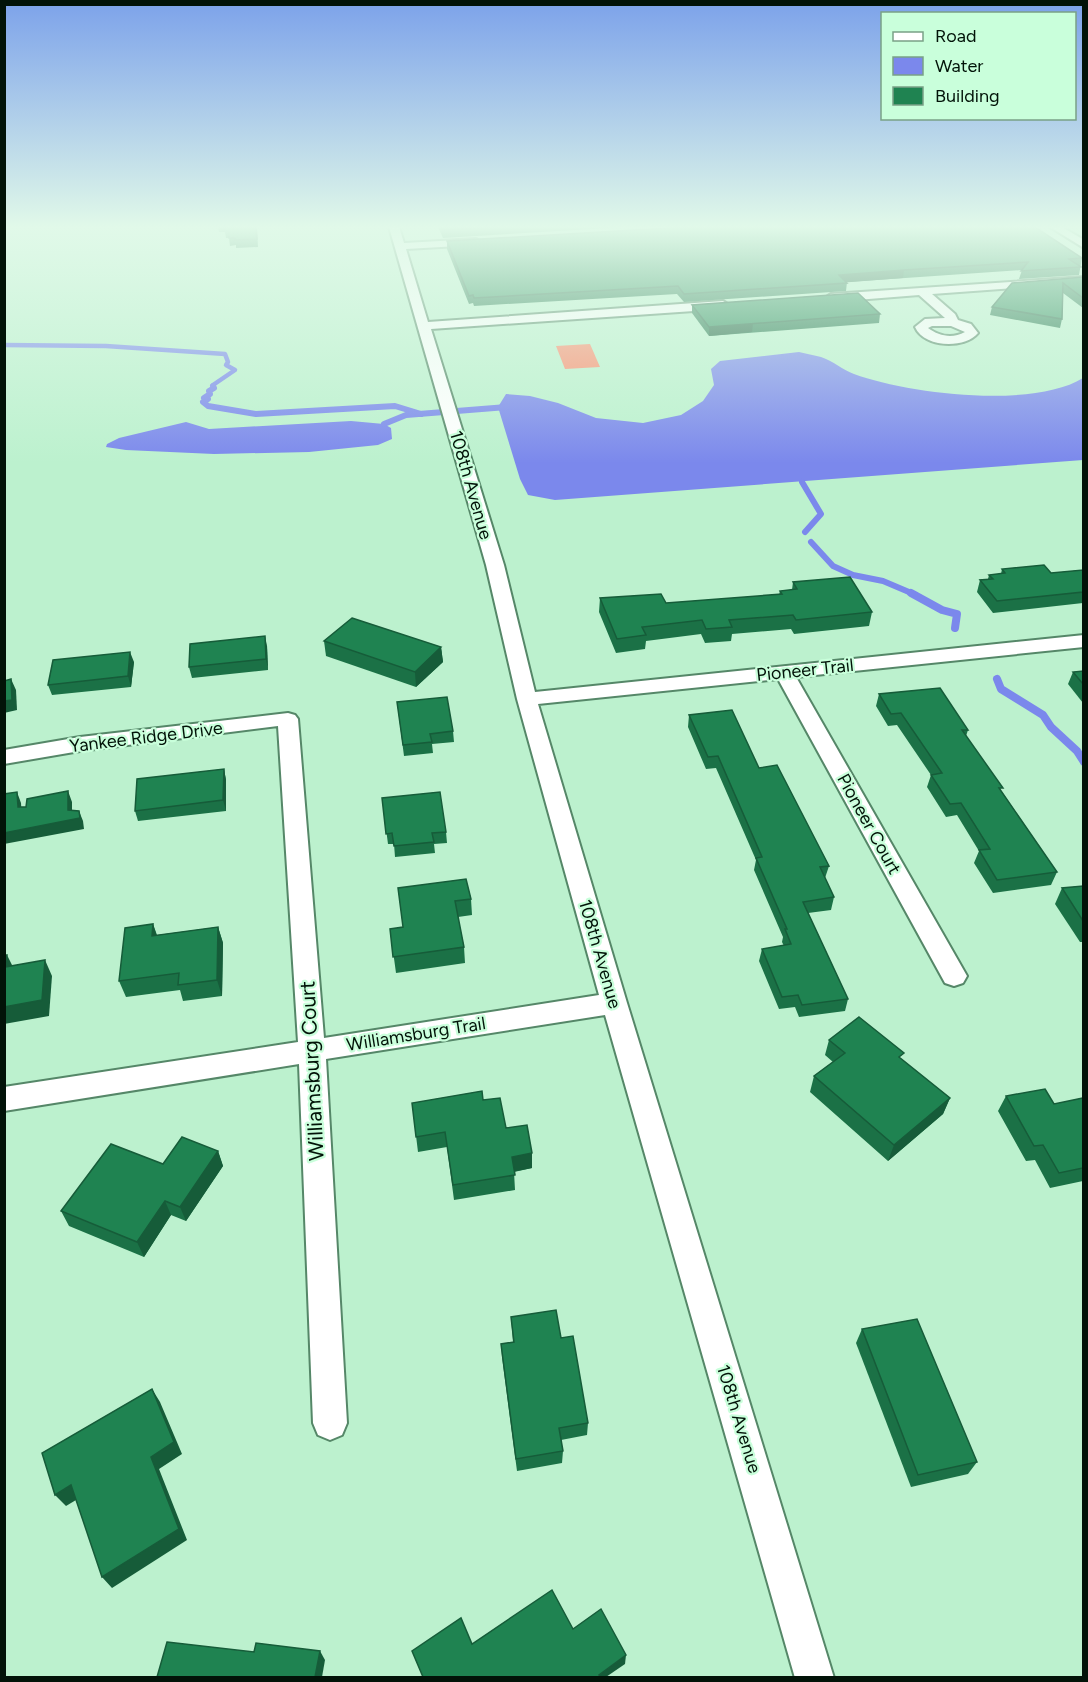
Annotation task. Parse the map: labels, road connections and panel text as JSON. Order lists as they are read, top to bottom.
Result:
{
  "streets": {
    "street": [
      "108th Avenue",
      "Pioneer Trail",
      "Yankee Ridge Drive",
      "Pioneer Court",
      "Williamsburg Trail",
      "Williamsburg Court"
    ]
  },
  "crossings": [
    ["108th Avenue", "Pioneer Trail"],
    ["108th Avenue", "Williamsburg Trail"],
    ["Pioneer Trail", "Pioneer Court"],
    ["Yankee Ridge Drive", "Williamsburg Court"],
    ["Williamsburg Trail", "Williamsburg Court"]
  ],
  "legend": ["Road", "Water", "Building"]
}
